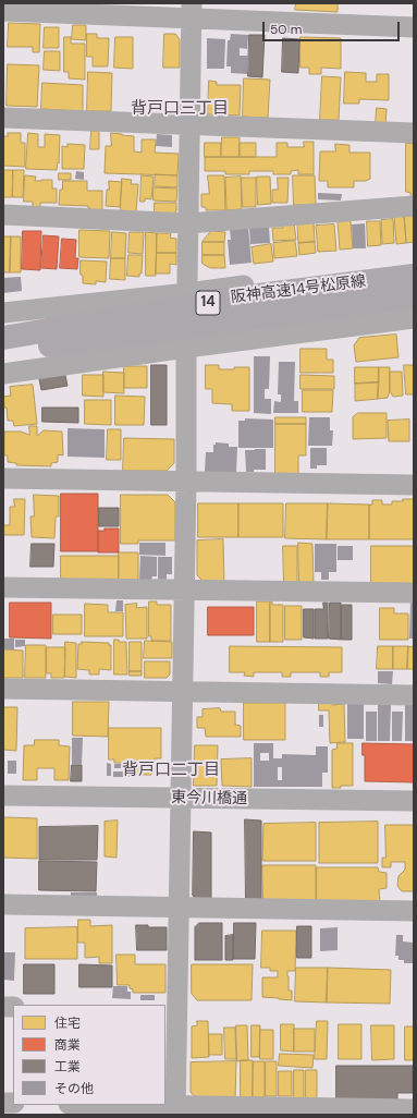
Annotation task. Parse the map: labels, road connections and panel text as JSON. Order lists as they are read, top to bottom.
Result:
{
  "streets": {
    "highway": ["阪神高速14号松原線", "14"],
    "street": ["東今川橋通"]
  },
  "districts": ["背戸口三丁目", "背戸口二丁目"],
  "legend": [
    "住宅",
    "商業",
    "工業",
    "その他"
  ],
  "scale_bar": "50 m"
}
